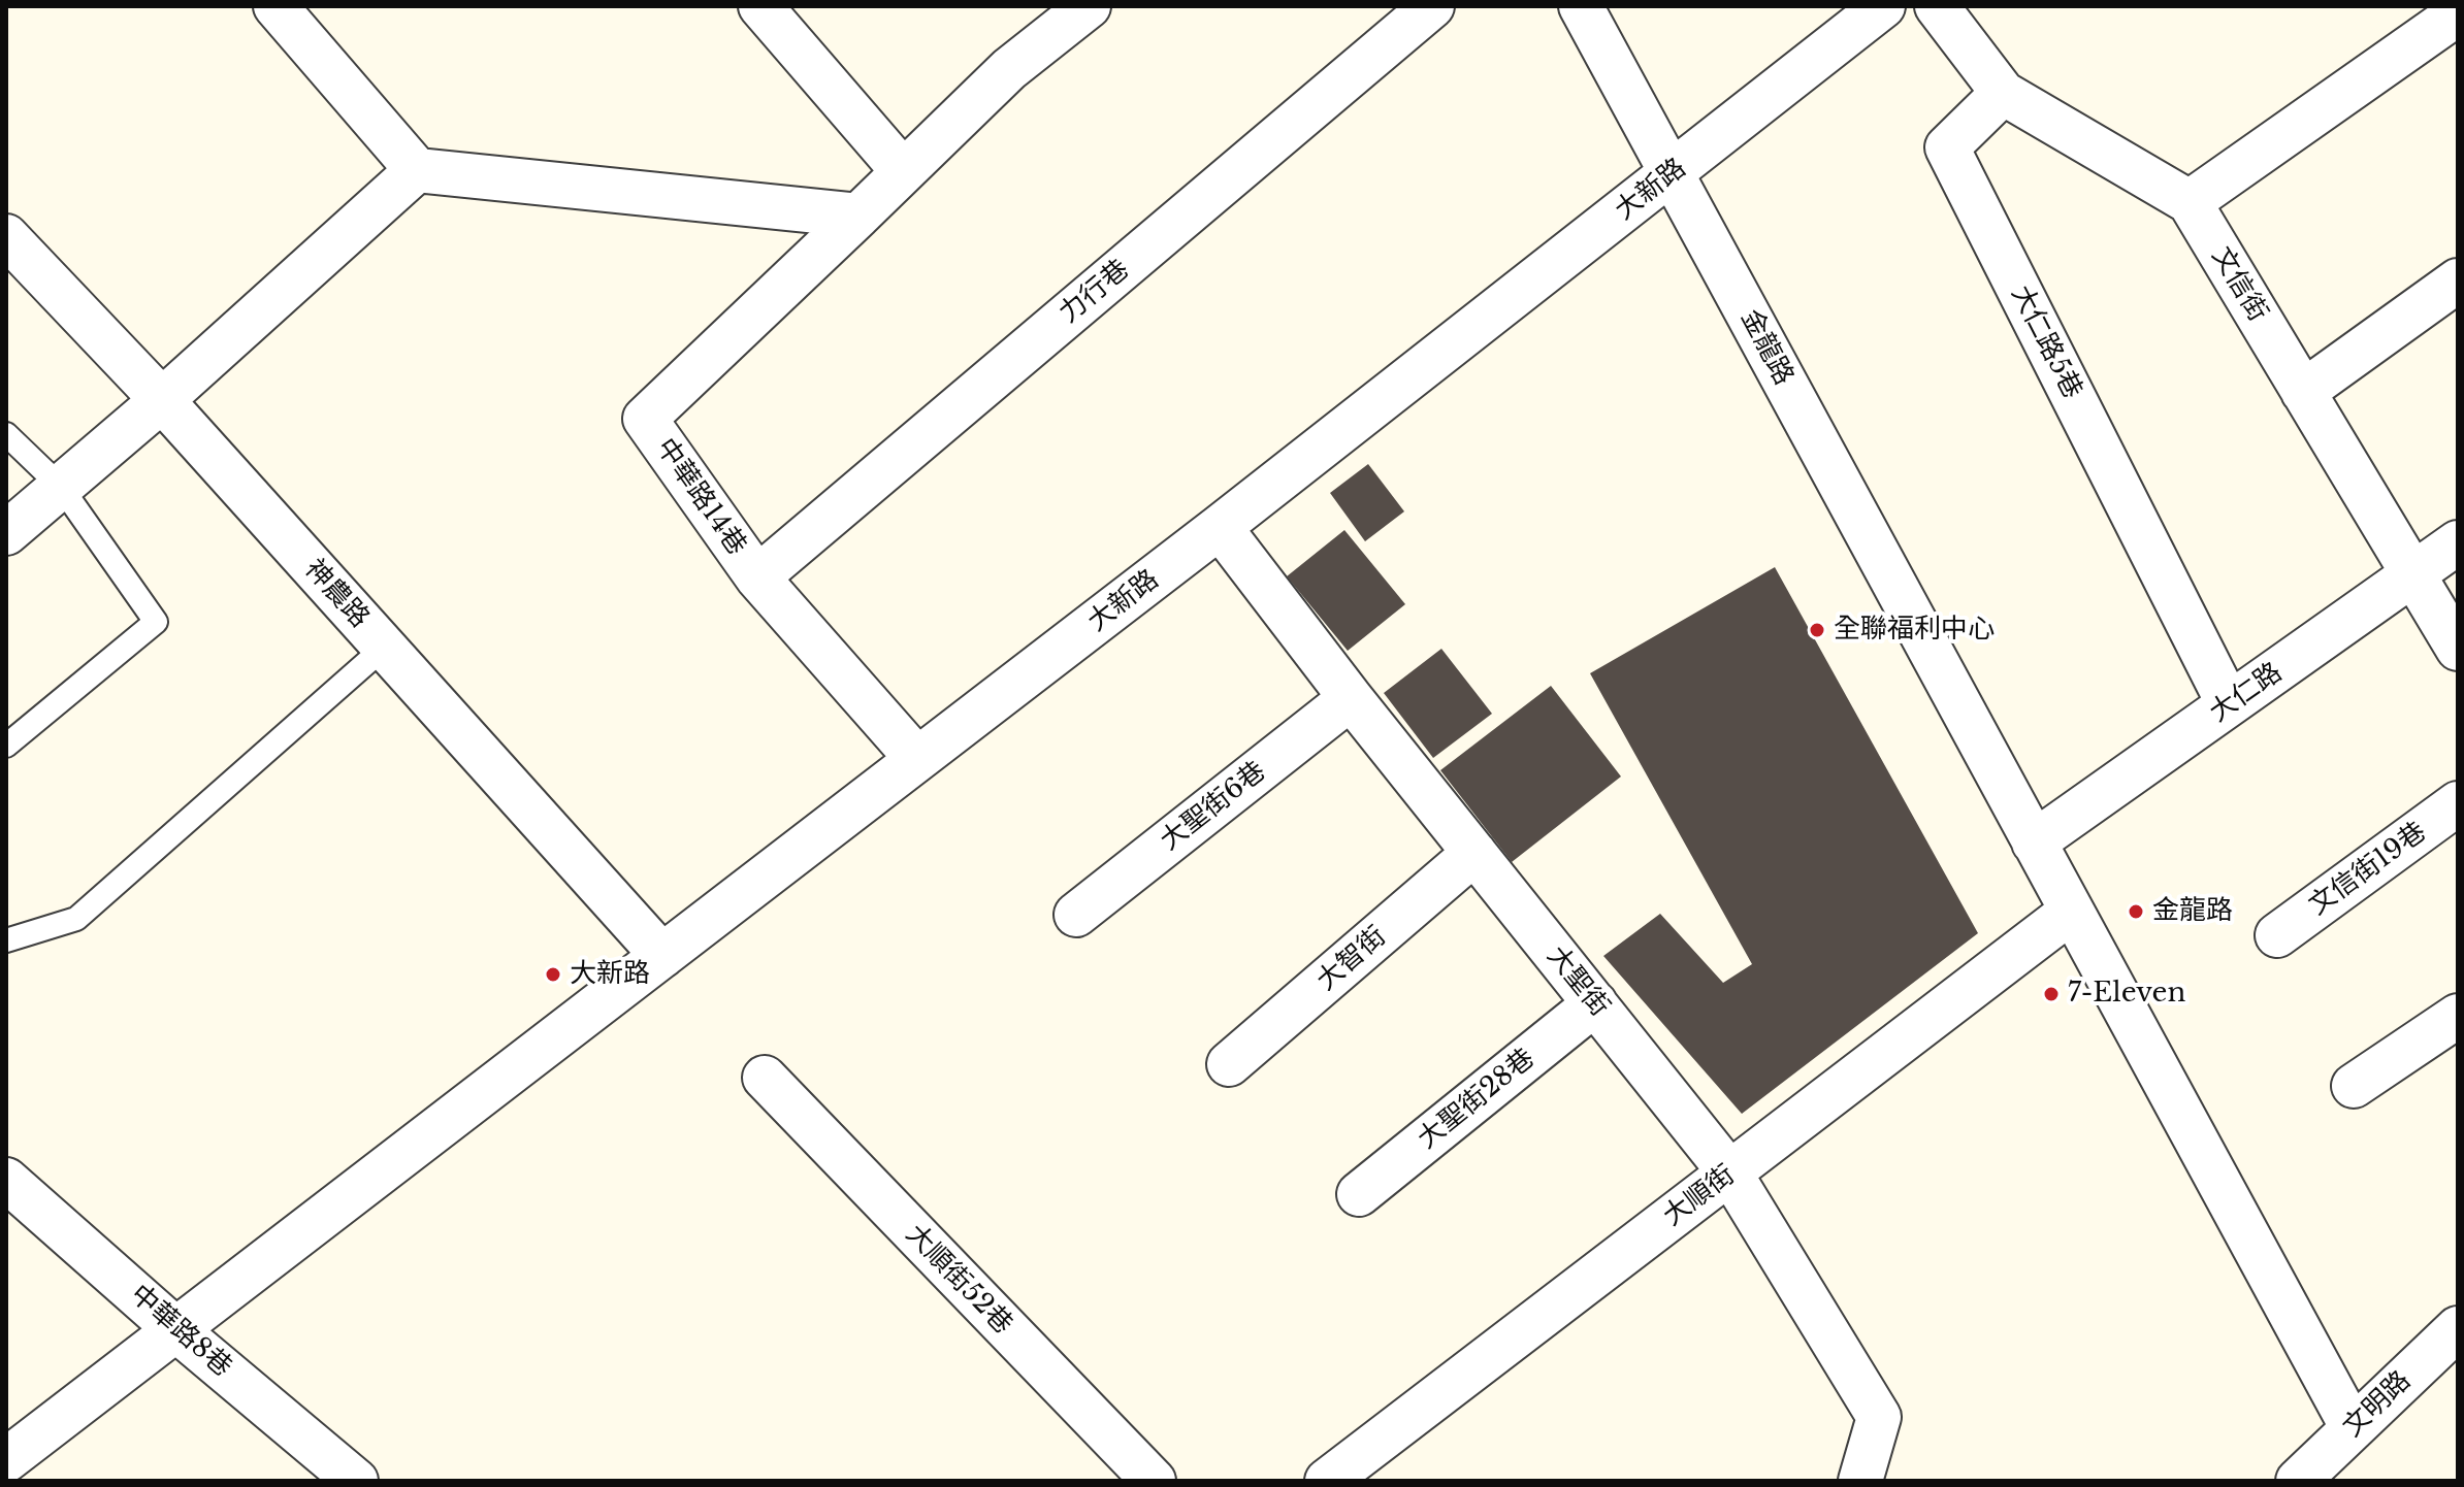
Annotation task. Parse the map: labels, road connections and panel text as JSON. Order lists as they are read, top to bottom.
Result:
{
  "streets": {
    "street": [
      "大新路",
      "文信街",
      "力行巷",
      "大仁路5巷",
      "金龍路",
      "中華路14巷",
      "神農路",
      "大仁路",
      "大聖街6巷",
      "文信街19巷",
      "大智街",
      "大聖街",
      "大聖街28巷",
      "大順街",
      "大順街52巷",
      "中華路8巷",
      "文明路"
    ]
  },
  "crossings": [
    ["大新路", "金龍路"],
    ["大新路", "中華路14巷"],
    ["大新路", "神農路"],
    ["大新路", "大聖街"],
    ["大新路", "中華路8巷"],
    ["文信街", "大仁路"],
    ["力行巷", "中華路14巷"],
    ["大仁路5巷", "大仁路"],
    ["金龍路", "大仁路"],
    ["金龍路", "大順街"],
    ["金龍路", "文明路"],
    ["大聖街6巷", "大聖街"],
    ["大智街", "大聖街"],
    ["大聖街", "大聖街28巷"],
    ["大聖街", "大順街"]
  ],
  "places": [
    "全聯福利中心",
    "金龍路",
    "大新路",
    "7-Eleven"
  ]
}
